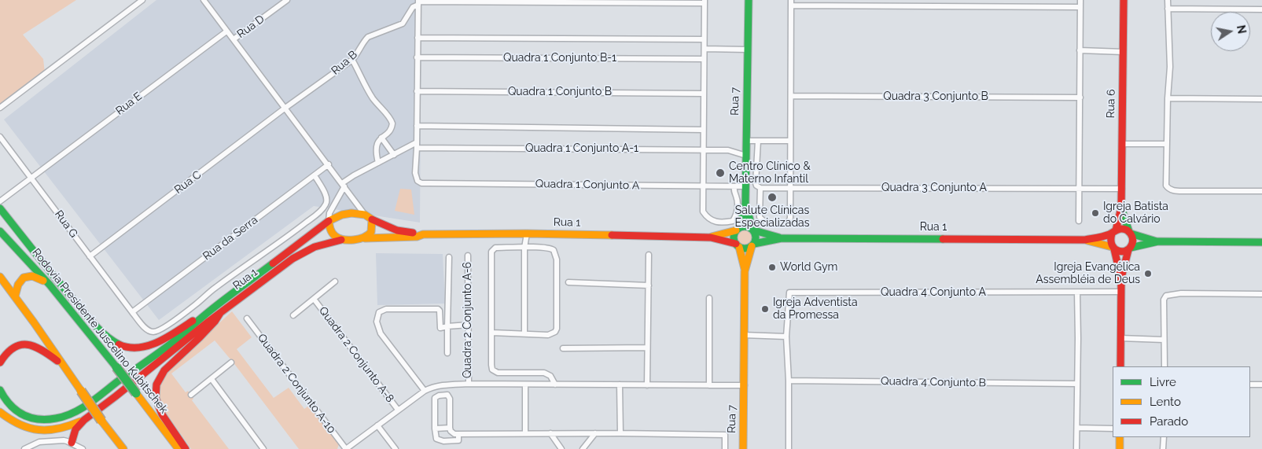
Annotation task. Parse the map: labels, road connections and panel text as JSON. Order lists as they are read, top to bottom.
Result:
{
  "streets": {
    "main road": [
      "Rua 7",
      "Rua 6",
      "Rua 1",
      "Rodovia Presidente Juscelino Kubitschek"
    ],
    "street": [
      "Rua D",
      "Quadra 1 Conjunto B-1",
      "Rua B",
      "Quadra 1 Conjunto B",
      "Quadra 3 Conjunto B",
      "Rua E",
      "Quadra 1 Conjunto A-1",
      "Rua C",
      "Quadra 1 Conjunto A",
      "Quadra 3 Conjunto A",
      "Rua G",
      "Rua da Serra",
      "Quadra 4 Conjunto A",
      "Quadra 2 Conjunto A-6",
      "Quadra 2 Conjunto A-8",
      "Quadra 4 Conjunto B",
      "Quadra 2 Conjunto A-10"
    ]
  },
  "crossings": [
    ["Rua B", "Rua C"],
    ["Rua 7", "Quadra 1 Conjunto A-1"],
    ["Rua 7", "Quadra 1 Conjunto A"],
    ["Rua 7", "Rua 1"],
    ["Rua E", "Rua G"],
    ["Rua 6", "Quadra 3 Conjunto A"],
    ["Quadra 1 Conjunto A-1", "Quadra 1 Conjunto A"],
    ["Rua C", "Rua G"],
    ["Rua G", "Rua da Serra"]
  ],
  "places": [
    "Centro Clínico & Materno Infantil",
    "Salute Clínicas Especializadas",
    "Igreja Batista do Calvário",
    "World Gym",
    "Igreja Evangélica Assembléia de Deus",
    "Igreja Adventista da Promessa"
  ],
  "legend": ["Livre", "Lento", "Parado"],
  "north": "right"
}
